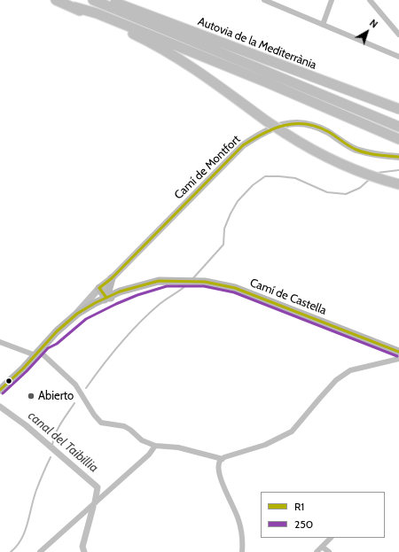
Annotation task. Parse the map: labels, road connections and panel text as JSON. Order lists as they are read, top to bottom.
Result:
{
  "streets": {
    "highway": ["Autovia de la Mediterrània"],
    "main road": ["Camí de Castella"],
    "street": ["Camí de Montfort"]
  },
  "crossings": [
    ["Camí de Montfort", "Camí de Castella"]
  ],
  "water": ["canal del Taibillia"],
  "places": ["Abierto"],
  "lines": ["transit line R1", "transit line 250"],
  "legend": ["R1", "250"],
  "north": "top right"
}
